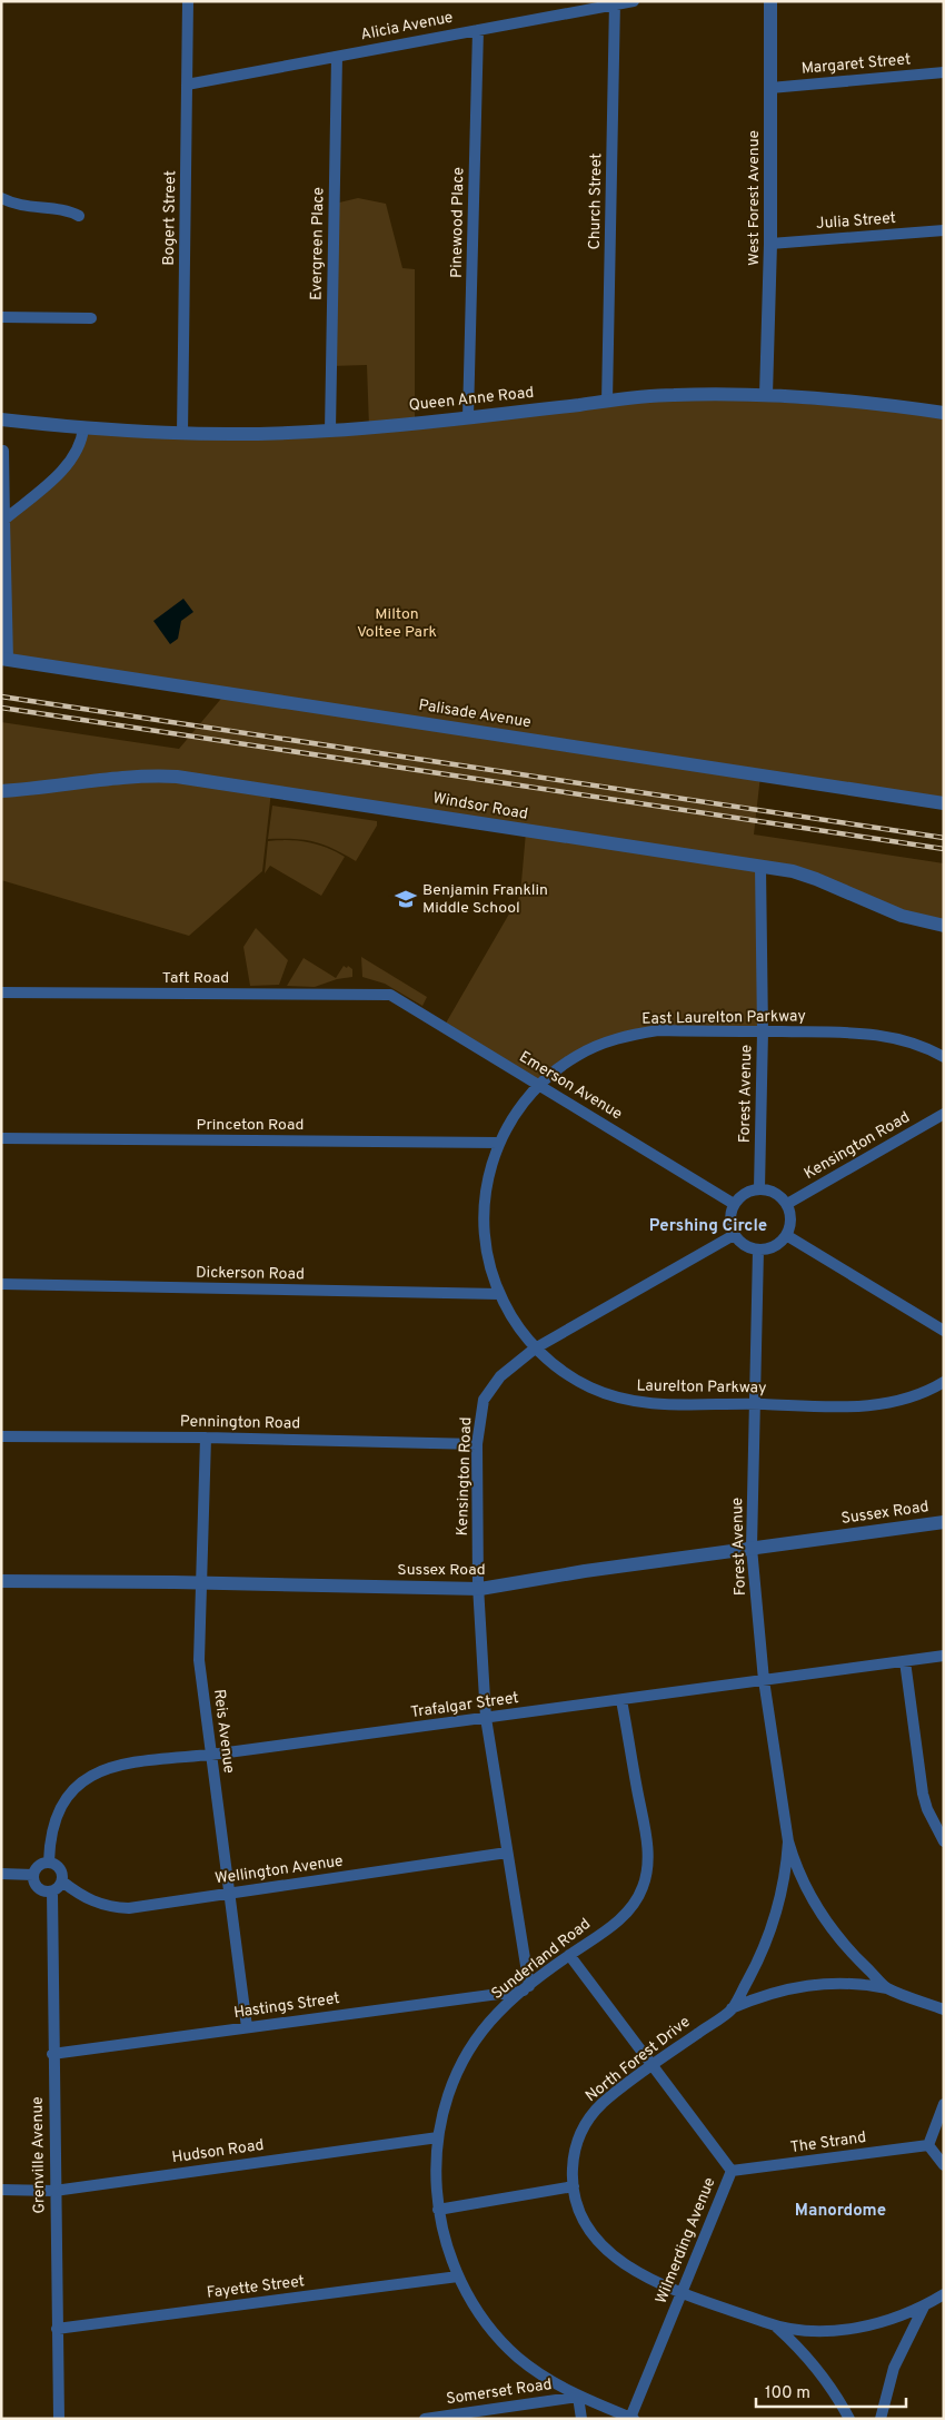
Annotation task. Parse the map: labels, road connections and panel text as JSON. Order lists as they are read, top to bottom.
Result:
{
  "streets": {
    "street": [
      "Alicia Avenue",
      "Margaret Street",
      "West Forest Avenue",
      "Church Street",
      "Bogert Street",
      "Julia Street",
      "Pinewood Place",
      "Evergreen Place",
      "Queen Anne Road",
      "Palisade Avenue",
      "Windsor Road",
      "Taft Road",
      "East Laurelton Parkway",
      "Emerson Avenue",
      "Forest Avenue",
      "Princeton Road",
      "Kensington Road",
      "Dickerson Road",
      "Laurelton Parkway",
      "Pennington Road",
      "Sussex Road",
      "Trafalgar Street",
      "Reis Avenue",
      "Wellington Avenue",
      "Sunderland Road",
      "Hastings Street",
      "North Forest Drive",
      "The Strand",
      "Hudson Road",
      "Grenville Avenue",
      "Wilmerding Avenue",
      "Fayette Street",
      "Somerset Road"
    ]
  },
  "crossings": [
    ["Alicia Avenue", "Church Street"],
    ["Alicia Avenue", "Bogert Street"],
    ["Alicia Avenue", "Pinewood Place"],
    ["Alicia Avenue", "Evergreen Place"],
    ["Margaret Street", "West Forest Avenue"],
    ["West Forest Avenue", "Julia Street"],
    ["West Forest Avenue", "Queen Anne Road"],
    ["Church Street", "Queen Anne Road"],
    ["Bogert Street", "Queen Anne Road"],
    ["Pinewood Place", "Queen Anne Road"],
    ["Evergreen Place", "Queen Anne Road"],
    ["Windsor Road", "Forest Avenue"],
    ["Taft Road", "Emerson Avenue"],
    ["East Laurelton Parkway", "Emerson Avenue"],
    ["East Laurelton Parkway", "Forest Avenue"],
    ["East Laurelton Parkway", "Princeton Road"],
    ["East Laurelton Parkway", "Dickerson Road"],
    ["East Laurelton Parkway", "Laurelton Parkway"],
    ["Emerson Avenue", "Forest Avenue"],
    ["Emerson Avenue", "Kensington Road"],
    ["Forest Avenue", "Kensington Road"],
    ["Forest Avenue", "Laurelton Parkway"],
    ["Forest Avenue", "Sussex Road"],
    ["Forest Avenue", "Trafalgar Street"],
    ["Forest Avenue", "North Forest Drive"],
    ["Kensington Road", "Laurelton Parkway"],
    ["Kensington Road", "Pennington Road"],
    ["Kensington Road", "Sussex Road"],
    ["Kensington Road", "Trafalgar Street"],
    ["Kensington Road", "Wellington Avenue"],
    ["Kensington Road", "Sunderland Road"],
    ["Kensington Road", "Hastings Street"],
    ["Dickerson Road", "Laurelton Parkway"],
    ["Pennington Road", "Reis Avenue"],
    ["Sussex Road", "Reis Avenue"],
    ["Trafalgar Street", "Reis Avenue"],
    ["Trafalgar Street", "Wellington Avenue"],
    ["Trafalgar Street", "Sunderland Road"],
    ["Trafalgar Street", "Grenville Avenue"],
    ["Reis Avenue", "Wellington Avenue"],
    ["Reis Avenue", "Hastings Street"],
    ["Wellington Avenue", "Grenville Avenue"],
    ["Sunderland Road", "Hastings Street"],
    ["Sunderland Road", "Hudson Road"],
    ["Sunderland Road", "Wilmerding Avenue"],
    ["Sunderland Road", "Fayette Street"],
    ["Sunderland Road", "Somerset Road"],
    ["Hastings Street", "Grenville Avenue"],
    ["North Forest Drive", "Wilmerding Avenue"],
    ["The Strand", "Wilmerding Avenue"],
    ["Hudson Road", "Grenville Avenue"],
    ["Grenville Avenue", "Fayette Street"]
  ],
  "districts": ["Pershing Circle", "Manordome"],
  "parks": ["Milton Voltee Park"],
  "places": {
    "school or university": ["Benjamin Franklin Middle School"]
  },
  "scale_bar": "100 m"
}
